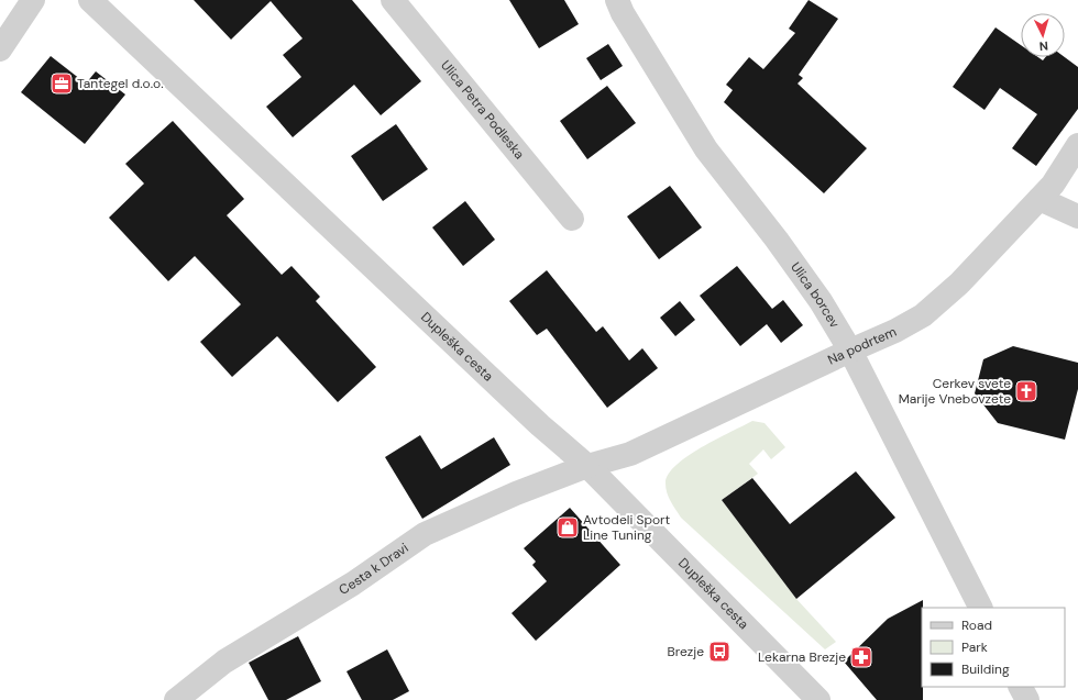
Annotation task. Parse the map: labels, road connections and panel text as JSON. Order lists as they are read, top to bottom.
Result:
{
  "streets": {
    "street": [
      "Ulica Petra Podleska",
      "Ulica borcev",
      "Na podrtem",
      "Dupleška cesta",
      "Cesta k Dravi"
    ]
  },
  "crossings": [
    ["Ulica borcev", "Na podrtem"],
    ["Na podrtem", "Dupleška cesta"],
    ["Na podrtem", "Cesta k Dravi"],
    ["Dupleška cesta", "Cesta k Dravi"]
  ],
  "places": {
    "office": ["Tantegel d.o.o."],
    "church": ["Cerkev svete Marije Vnebovzete"],
    "shop": ["Avtodeli Sport Line Tuning"],
    "bus stop": ["Brezje"],
    "pharmacy": ["Lekarna Brezje"]
  },
  "legend": ["Road", "Park", "Building"],
  "north": "bottom"
}
